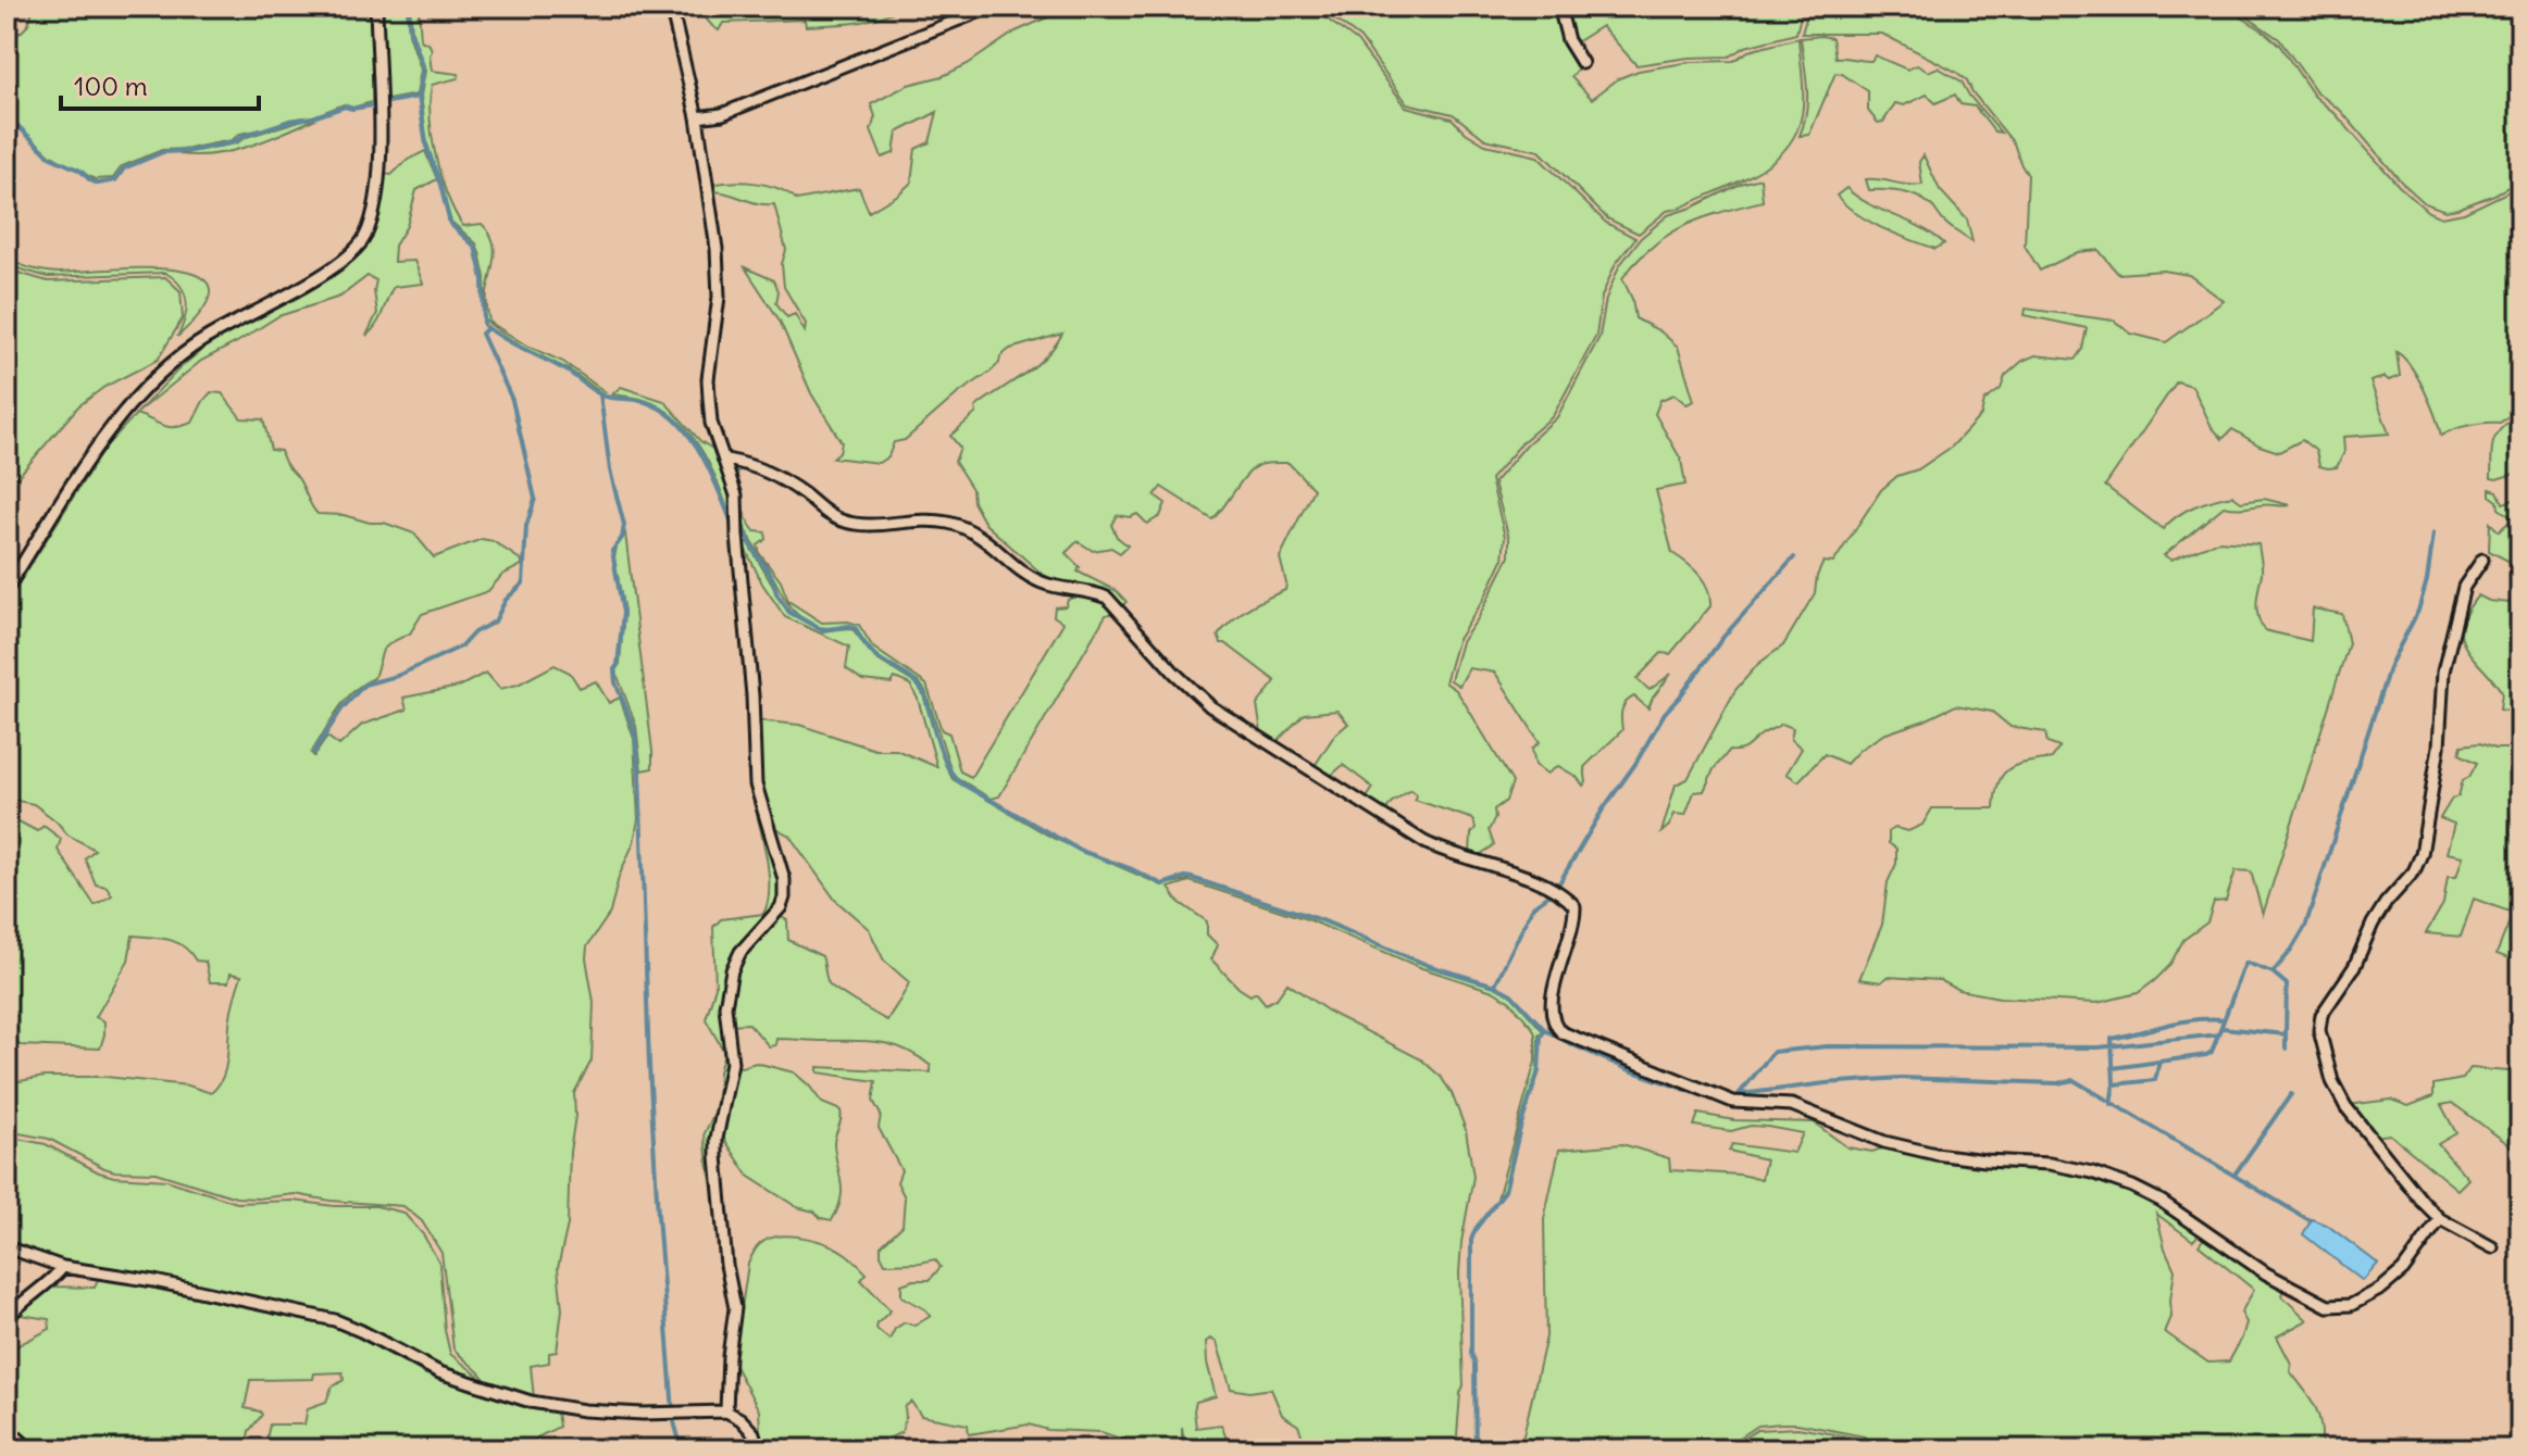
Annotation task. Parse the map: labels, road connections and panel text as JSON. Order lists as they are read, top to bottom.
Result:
{
  "scale_bar": "100 m"
}
